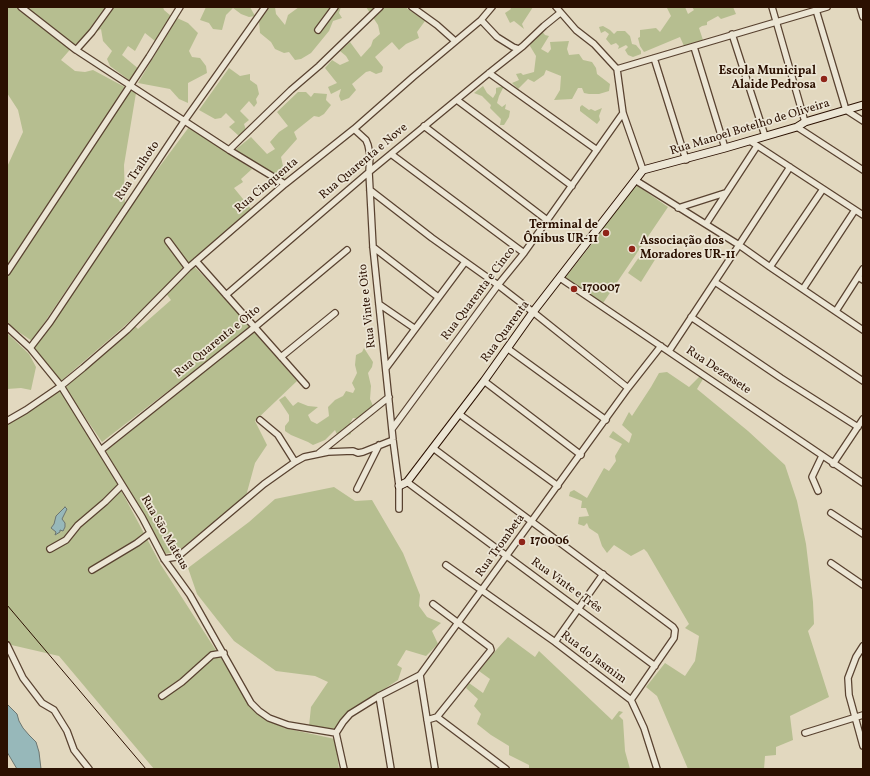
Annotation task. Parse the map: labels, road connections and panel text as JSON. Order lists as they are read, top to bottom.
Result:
{
  "streets": {
    "street": [
      "Rua Manoel Botelho de Oliveira",
      "Rua Quarenta e Nove",
      "Rua Tralhoto",
      "Rua Cinquenta",
      "Rua Quarenta e Cinco",
      "Rua Vinte e Oito",
      "Rua Quarenta",
      "Rua Quarenta e Oito",
      "Rua Dezessete",
      "Rua São Mateus",
      "Rua Trombeta",
      "Rua Vinte e Três",
      "Rua do Jasmim"
    ]
  },
  "crossings": [
    ["Rua Manoel Botelho de Oliveira", "Rua Quarenta"],
    ["Rua Quarenta e Nove", "Rua Vinte e Oito"],
    ["Rua Tralhoto", "Rua São Mateus"],
    ["Rua Cinquenta", "Rua Vinte e Oito"],
    ["Rua Cinquenta", "Rua São Mateus"],
    ["Rua Quarenta e Cinco", "Rua Vinte e Oito"],
    ["Rua Vinte e Oito", "Rua Quarenta"],
    ["Rua Quarenta", "Rua Dezessete"],
    ["Rua Quarenta", "Rua Vinte e Três"],
    ["Rua Quarenta e Oito", "Rua São Mateus"],
    ["Rua Dezessete", "Rua Trombeta"],
    ["Rua São Mateus", "Rua Trombeta"],
    ["Rua Trombeta", "Rua Vinte e Três"],
    ["Rua Trombeta", "Rua do Jasmim"]
  ],
  "places": [
    "Escola Municipal Alaide Pedrosa",
    "Terminal de Ônibus UR-11",
    "Associação dos Moradores UR-11",
    "170007",
    "170006"
  ]
}
